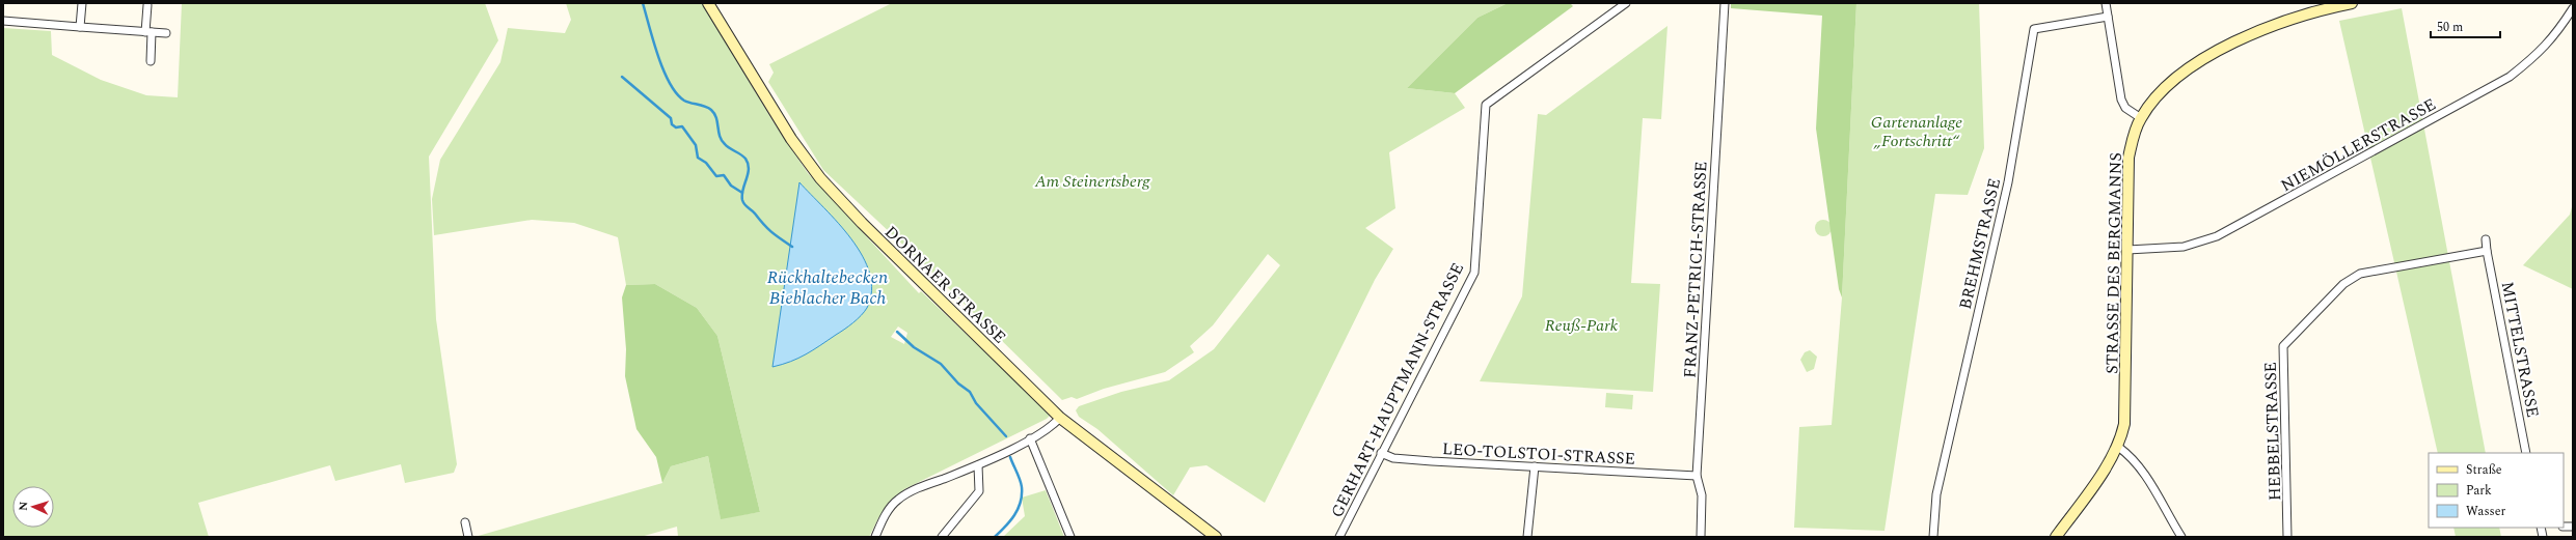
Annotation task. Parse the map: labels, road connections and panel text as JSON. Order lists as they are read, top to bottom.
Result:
{
  "streets": {
    "main road": ["STRASSE DES BERGMANNS", "DORNAER STRASSE"],
    "street": [
      "NIEMÖLLERSTRASSE",
      "BREHMSTRASSE",
      "FRANZ-PETRICH-STRASSE",
      "MITTELSTRASSE",
      "GERHART-HAUPTMANN-STRASSE",
      "HEBBELSTRASSE",
      "LEO-TOLSTOI-STRASSE"
    ]
  },
  "crossings": [
    ["NIEMÖLLERSTRASSE", "STRASSE DES BERGMANNS"],
    ["FRANZ-PETRICH-STRASSE", "LEO-TOLSTOI-STRASSE"],
    ["MITTELSTRASSE", "HEBBELSTRASSE"],
    ["GERHART-HAUPTMANN-STRASSE", "LEO-TOLSTOI-STRASSE"]
  ],
  "water": ["Rückhaltebecken Bieblacher Bach"],
  "parks": ["Gartenanlage „Fortschritt“", "Am Steinertsberg", "Reuß-Park"],
  "legend": ["Straße", "Park", "Wasser"],
  "scale_bar": "50 m",
  "north": "left"
}
